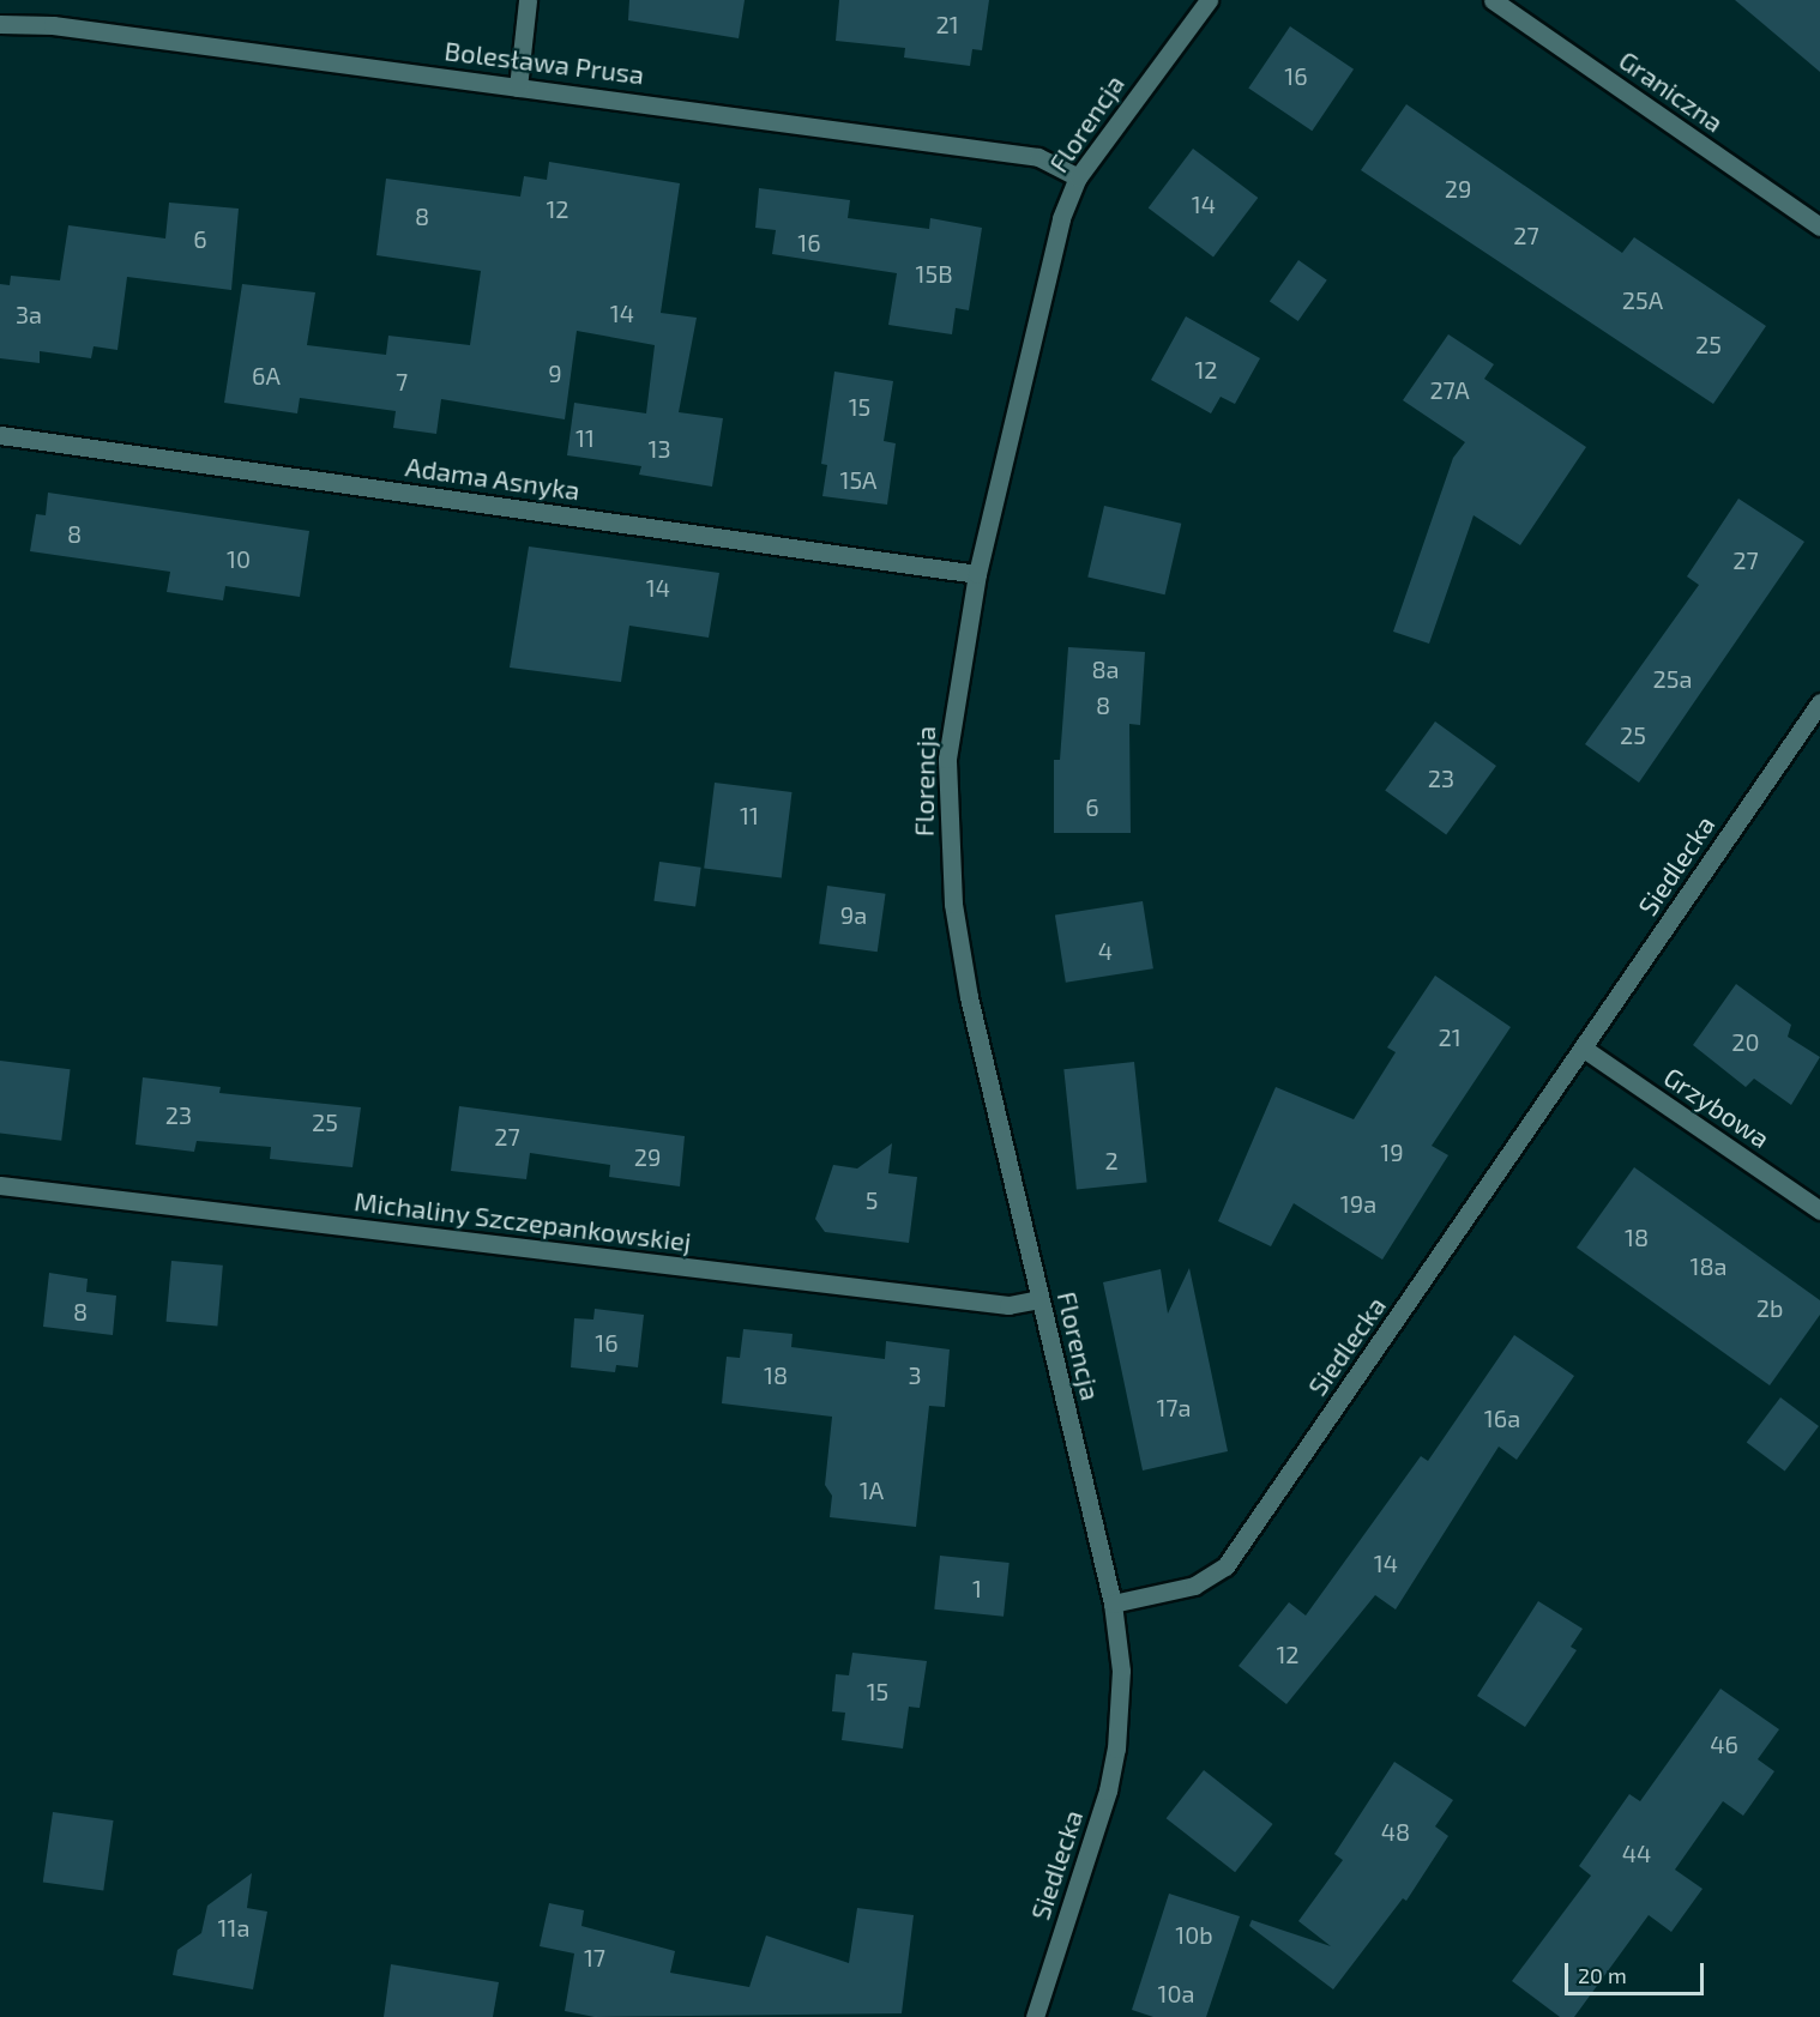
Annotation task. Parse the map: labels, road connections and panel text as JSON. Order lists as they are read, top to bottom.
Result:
{
  "streets": {
    "street": [
      "Bolesława Prusa",
      "Graniczna",
      "Florencja",
      "Adama Asnyka",
      "Siedlecka",
      "Grzybowa",
      "Michaliny Szczepankowskiej"
    ]
  },
  "crossings": [
    ["Bolesława Prusa", "Florencja"],
    ["Florencja", "Adama Asnyka"],
    ["Florencja", "Siedlecka"],
    ["Florencja", "Michaliny Szczepankowskiej"],
    ["Siedlecka", "Grzybowa"]
  ],
  "house_numbers": [
    "21",
    "16",
    "29",
    "14",
    "12",
    "8",
    "27",
    "6",
    "16",
    "15B",
    "25A",
    "14",
    "3a",
    "25",
    "12",
    "9",
    "6A",
    "7",
    "27A",
    "15",
    "11",
    "13",
    "15A",
    "8",
    "10",
    "27",
    "14",
    "8a",
    "25a",
    "8",
    "25",
    "23",
    "6",
    "11",
    "9a",
    "4",
    "21",
    "20",
    "23",
    "25",
    "27",
    "19",
    "29",
    "2",
    "5",
    "19a",
    "18",
    "18a",
    "2b",
    "8",
    "16",
    "18",
    "3",
    "17a",
    "16a",
    "1A",
    "14",
    "1",
    "12",
    "15",
    "46",
    "48",
    "44",
    "11a",
    "10b",
    "17",
    "10a"
  ],
  "scale_bar": "20 m"
}
